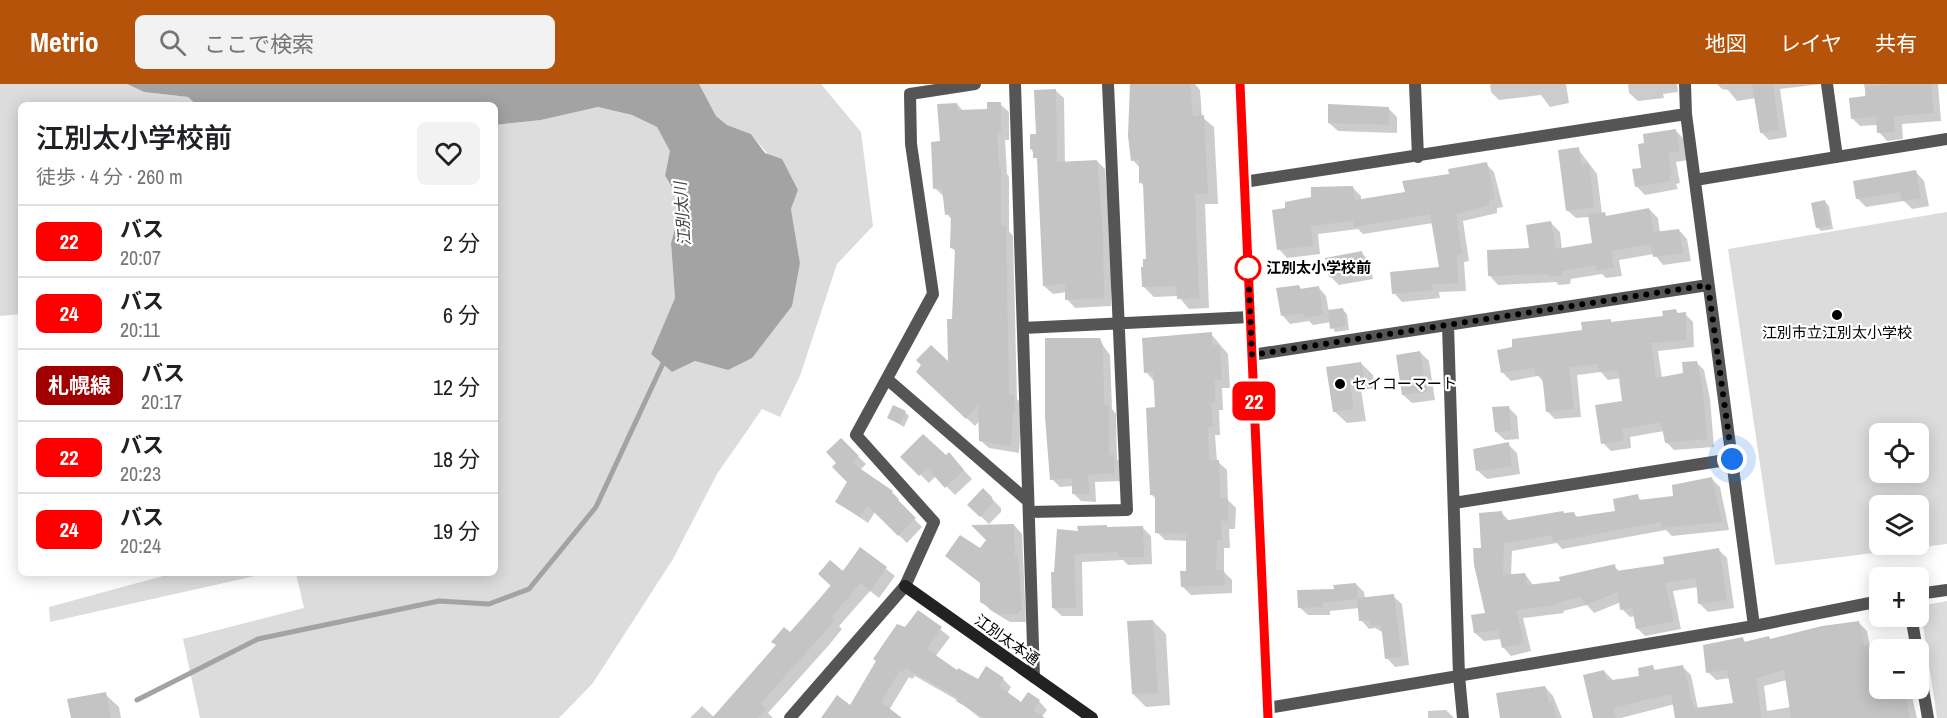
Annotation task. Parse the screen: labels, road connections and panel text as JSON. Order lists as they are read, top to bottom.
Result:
{
  "streets": {
    "main road": ["江別太本通"]
  },
  "water": ["江別太川"],
  "places": ["江別太小学校前", "江別市立江別太小学校", "セイコーマート"],
  "lines": ["bus line 22"],
  "page": {
    "header": "Metrio",
    "search": "ここで検索",
    "nav": ["地図", "レイヤ", "共有"],
    "on_map": "22",
    "heading": ["江別太小学校前", "徒歩 · 4 分 · 260 m"],
    "list": [
      {
        "mark": "22",
        "name": "バス",
        "note": "20:07",
        "value": "2 分"
      },
      {
        "mark": "24",
        "name": "バス",
        "note": "20:11",
        "value": "6 分"
      },
      {
        "mark": "札幌線",
        "name": "バス",
        "note": "20:17",
        "value": "12 分"
      },
      {
        "mark": "22",
        "name": "バス",
        "note": "20:23",
        "value": "18 分"
      },
      {
        "mark": "24",
        "name": "バス",
        "note": "20:24",
        "value": "19 分"
      }
    ],
    "map_buttons": ["+", "−"]
  }
}
